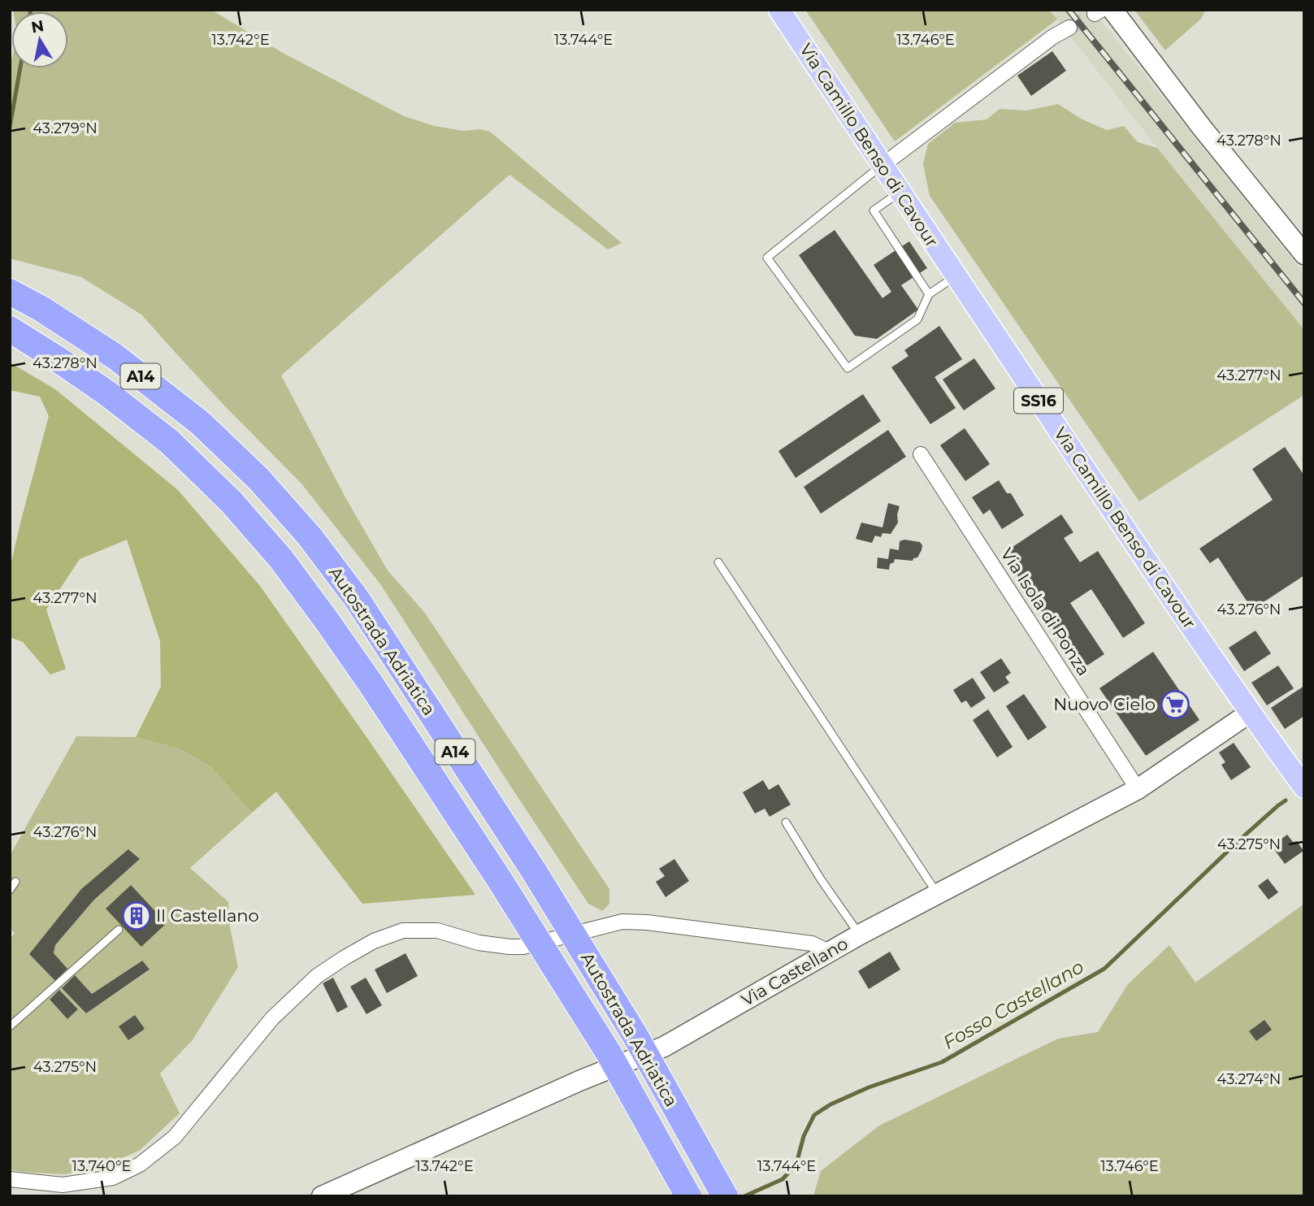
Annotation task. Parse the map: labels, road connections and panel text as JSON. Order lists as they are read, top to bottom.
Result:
{
  "streets": {
    "highway": ["A14", "Autostrada Adriatica"],
    "main road": ["Via Camillo Benso di Cavour", "SS16"],
    "street": ["Via Isola di Ponza", "Via Castellano"]
  },
  "crossings": [
    ["Via Camillo Benso di Cavour", "Via Castellano"],
    ["Via Isola di Ponza", "Via Castellano"]
  ],
  "water": ["Fosso Castellano"],
  "places": {
    "supermarket": ["Nuovo Cielo"],
    "building": ["Il Castellano"]
  },
  "north": "top",
  "coordinates": [
    "13.742°E",
    "13.744°E",
    "13.746°E",
    "43.279°N",
    "43.278°N",
    "43.277°N",
    "43.276°N",
    "43.275°N",
    "43.274°N",
    "13.740°E"
  ]
}
